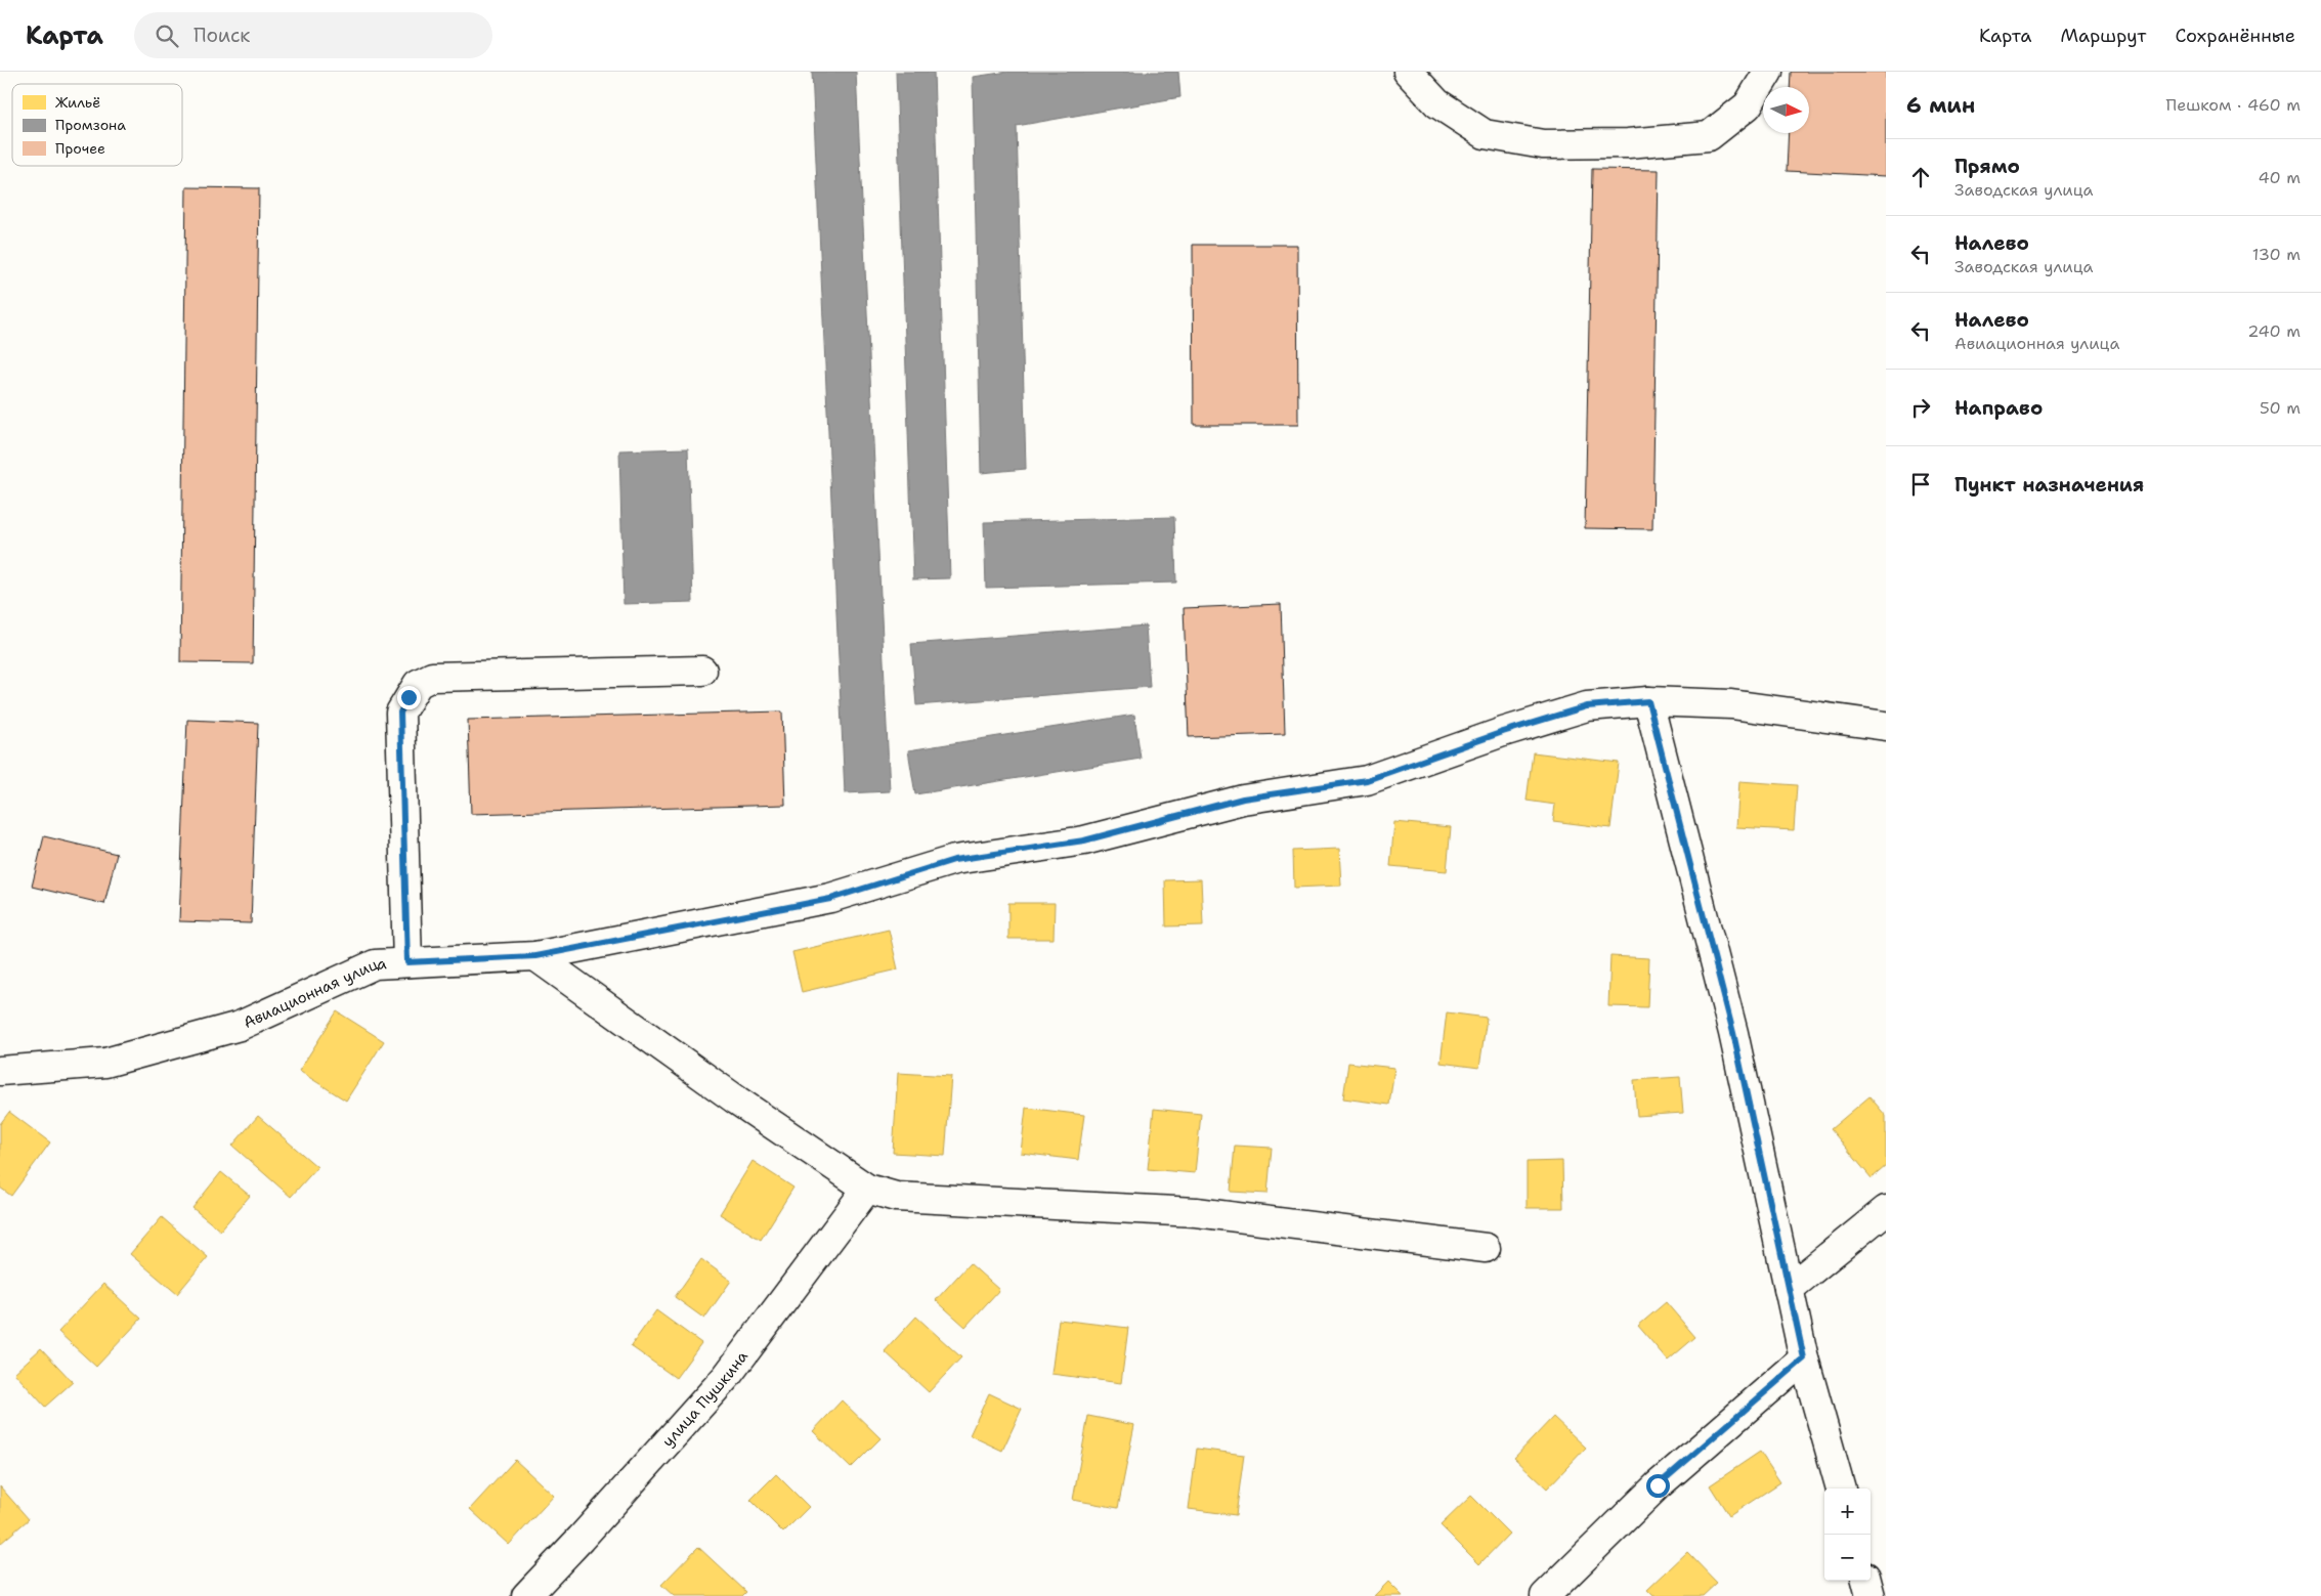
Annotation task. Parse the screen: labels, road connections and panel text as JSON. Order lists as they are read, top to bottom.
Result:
{
  "streets": {
    "street": ["Авиационная улица", "улица Пушкина"]
  },
  "legend": ["Жильё", "Промзона", "Прочее"],
  "north": "right",
  "page": {
    "header": "Карта",
    "search": "Поиск",
    "nav": ["Карта", "Маршрут", "Сохранённые"],
    "heading": ["6 мин", "Пешком · 460 m"],
    "list": [
      ["Прямо", "Заводская улица", "40 m"],
      ["Налево", "Заводская улица", "130 m"],
      ["Налево", "Авиационная улица", "240 m"],
      ["Направо", "50 m"],
      "Пункт назначения"
    ],
    "map_buttons": ["+", "−"]
  }
}
